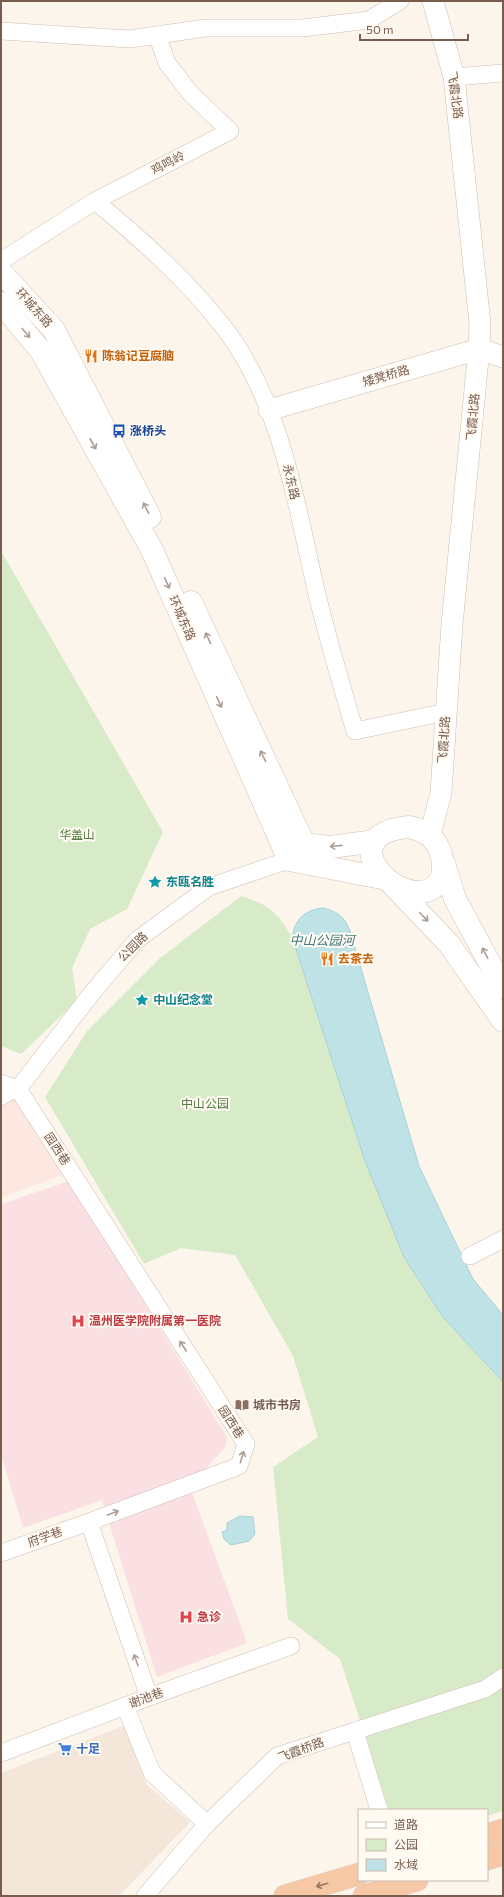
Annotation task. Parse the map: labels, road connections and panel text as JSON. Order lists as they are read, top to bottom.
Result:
{
  "streets": {
    "main road": ["环城东路"],
    "street": [
      "飞霞北路",
      "鸡鸣岭",
      "矮凳桥路",
      "永东路",
      "公园路",
      "园西巷",
      "府学巷",
      "谢池巷",
      "飞霞桥路"
    ]
  },
  "crossings": [
    ["飞霞北路", "矮凳桥路"],
    ["飞霞北路", "永东路"],
    ["鸡鸣岭", "永东路"],
    ["环城东路", "公园路"],
    ["矮凳桥路", "永东路"],
    ["公园路", "园西巷"],
    ["园西巷", "府学巷"]
  ],
  "water": ["中山公园河"],
  "parks": ["华盖山", "中山公园"],
  "places": {
    "restaurant": ["陈翁记豆腐脑", "去茶去"],
    "bus stop": ["涨桥头"],
    "place": ["东瓯名胜", "中山纪念堂"],
    "hospital": ["温州医学院附属第一医院", "急诊"],
    "library": ["城市书房"],
    "supermarket": ["十足"]
  },
  "legend": ["道路", "公园", "水域"],
  "scale_bar": "50 m"
}
